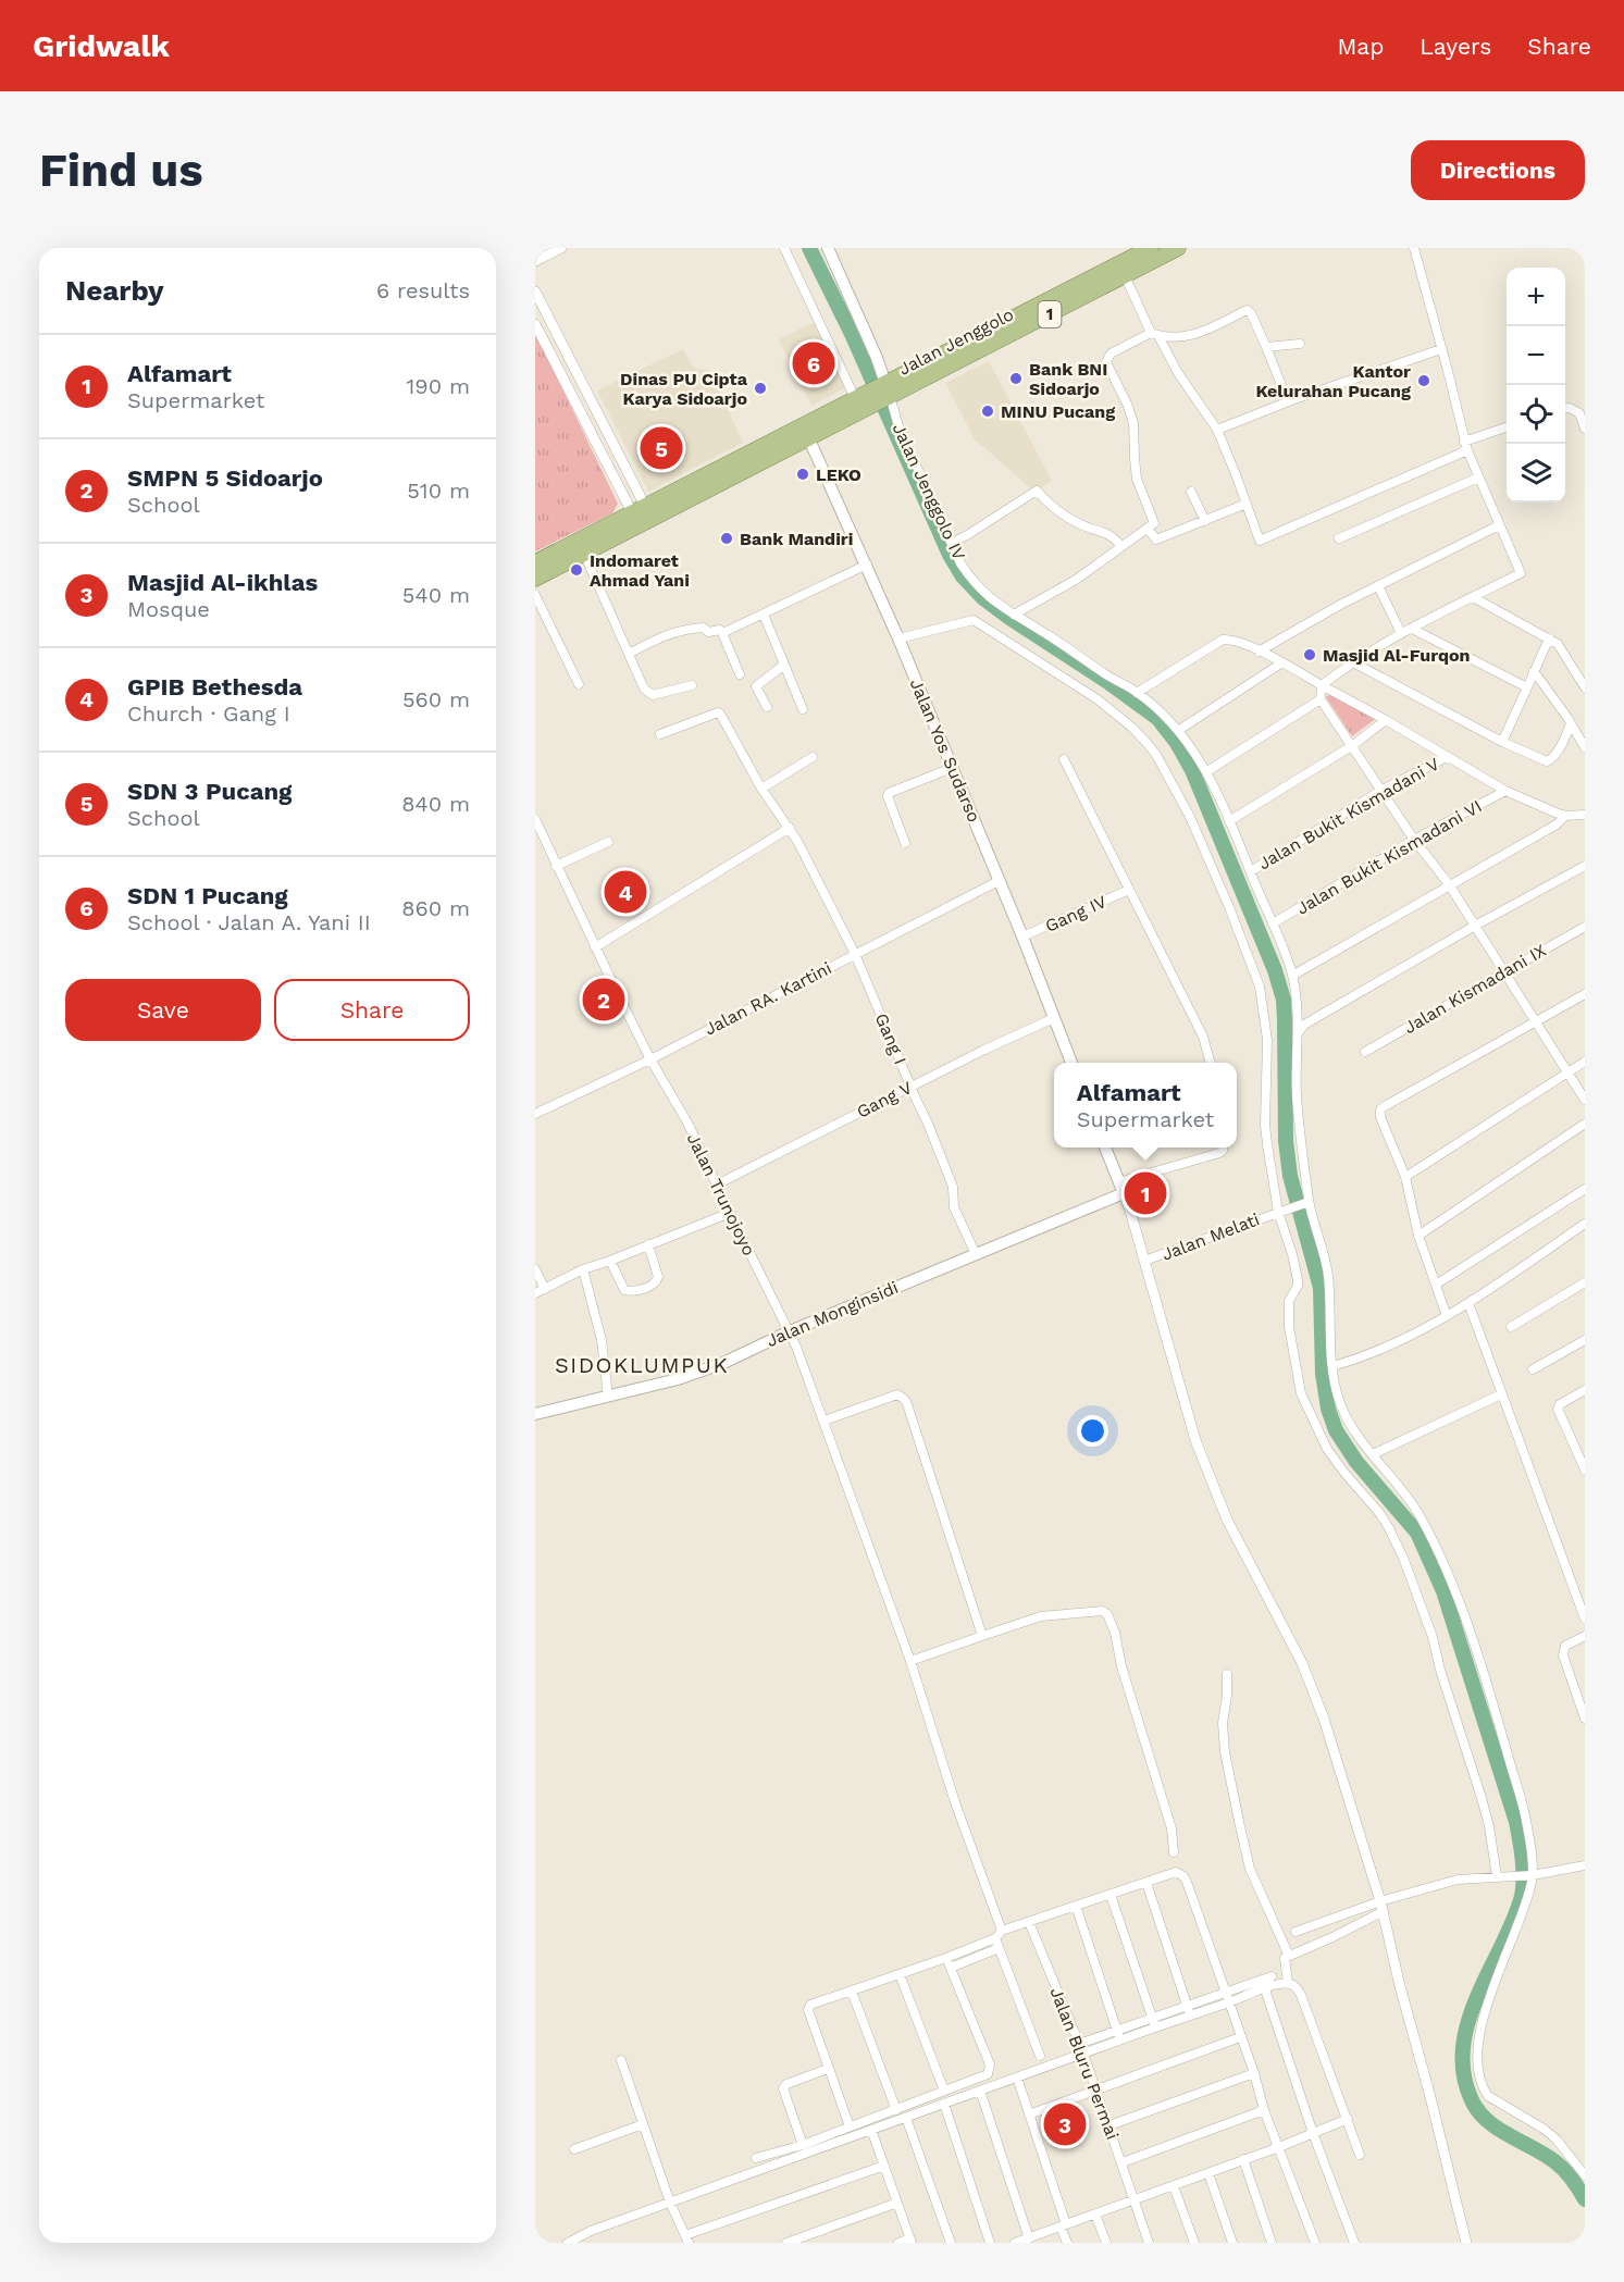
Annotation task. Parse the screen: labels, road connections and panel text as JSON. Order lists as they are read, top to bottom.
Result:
{
  "streets": {
    "highway": ["1", "Jalan Jenggolo"],
    "main road": ["Jalan Yos Sudarso", "Jalan Monginsidi"],
    "street": [
      "Jalan Jenggolo IV",
      "Jalan Bukit Kismadani V",
      "Jalan Bukit Kismadani VI",
      "Gang IV",
      "Jalan Kismadani IX",
      "Jalan RA. Kartini",
      "Gang I",
      "Gang V",
      "Jalan Trunojoyo",
      "Jalan Melati",
      "Jalan Bluru Permai"
    ]
  },
  "crossings": [
    ["1", "Jalan Jenggolo"],
    ["1", "Jalan Jenggolo IV"],
    ["1", "Jalan Yos Sudarso"],
    ["Jalan Jenggolo", "Jalan Jenggolo IV"],
    ["Jalan Jenggolo IV", "Jalan Bukit Kismadani V"],
    ["Jalan Jenggolo IV", "Jalan Bukit Kismadani VI"],
    ["Jalan Jenggolo IV", "Jalan Melati"],
    ["Jalan Yos Sudarso", "Gang IV"],
    ["Jalan Yos Sudarso", "Jalan RA. Kartini"],
    ["Jalan Yos Sudarso", "Gang V"],
    ["Jalan RA. Kartini", "Gang I"],
    ["Jalan RA. Kartini", "Jalan Trunojoyo"],
    ["Gang I", "Gang V"],
    ["Gang I", "Jalan Monginsidi"],
    ["Gang V", "Jalan Trunojoyo"],
    ["Jalan Trunojoyo", "Jalan Monginsidi"]
  ],
  "districts": ["SIDOKLUMPUK"],
  "places": [
    "Bank BNI Sidoarjo",
    "Kantor Kelurahan Pucang",
    "Dinas PU Cipta Karya Sidoarjo",
    "MINU Pucang",
    "LEKO",
    "Bank Mandiri",
    "Indomaret Ahmad Yani",
    "Masjid Al-Furqon"
  ],
  "page": {
    "header": "Gridwalk",
    "nav": ["Map", "Layers", "Share"],
    "buttons": [
      "Directions",
      ["Save", "Share"]
    ],
    "title": "Find us",
    "heading": ["Nearby", "6 results"],
    "map_buttons": ["+", "−"],
    "list": [
      {
        "mark": "1",
        "name": "Alfamart",
        "note": "Supermarket",
        "value": "190 m"
      },
      {
        "mark": "2",
        "name": "SMPN 5 Sidoarjo",
        "note": "School",
        "value": "510 m"
      },
      {
        "mark": "3",
        "name": "Masjid Al-ikhlas",
        "note": "Mosque",
        "value": "540 m"
      },
      {
        "mark": "4",
        "name": "GPIB Bethesda",
        "note": "Church · Gang I",
        "value": "560 m"
      },
      {
        "mark": "5",
        "name": "SDN 3 Pucang",
        "note": "School",
        "value": "840 m"
      },
      {
        "mark": "6",
        "name": "SDN 1 Pucang",
        "note": "School · Jalan A. Yani II",
        "value": "860 m"
      }
    ],
    "pins": [
      "6",
      "5",
      "4",
      "2",
      "1",
      "3"
    ],
    "popup": ["Alfamart", "Supermarket"]
  }
}
